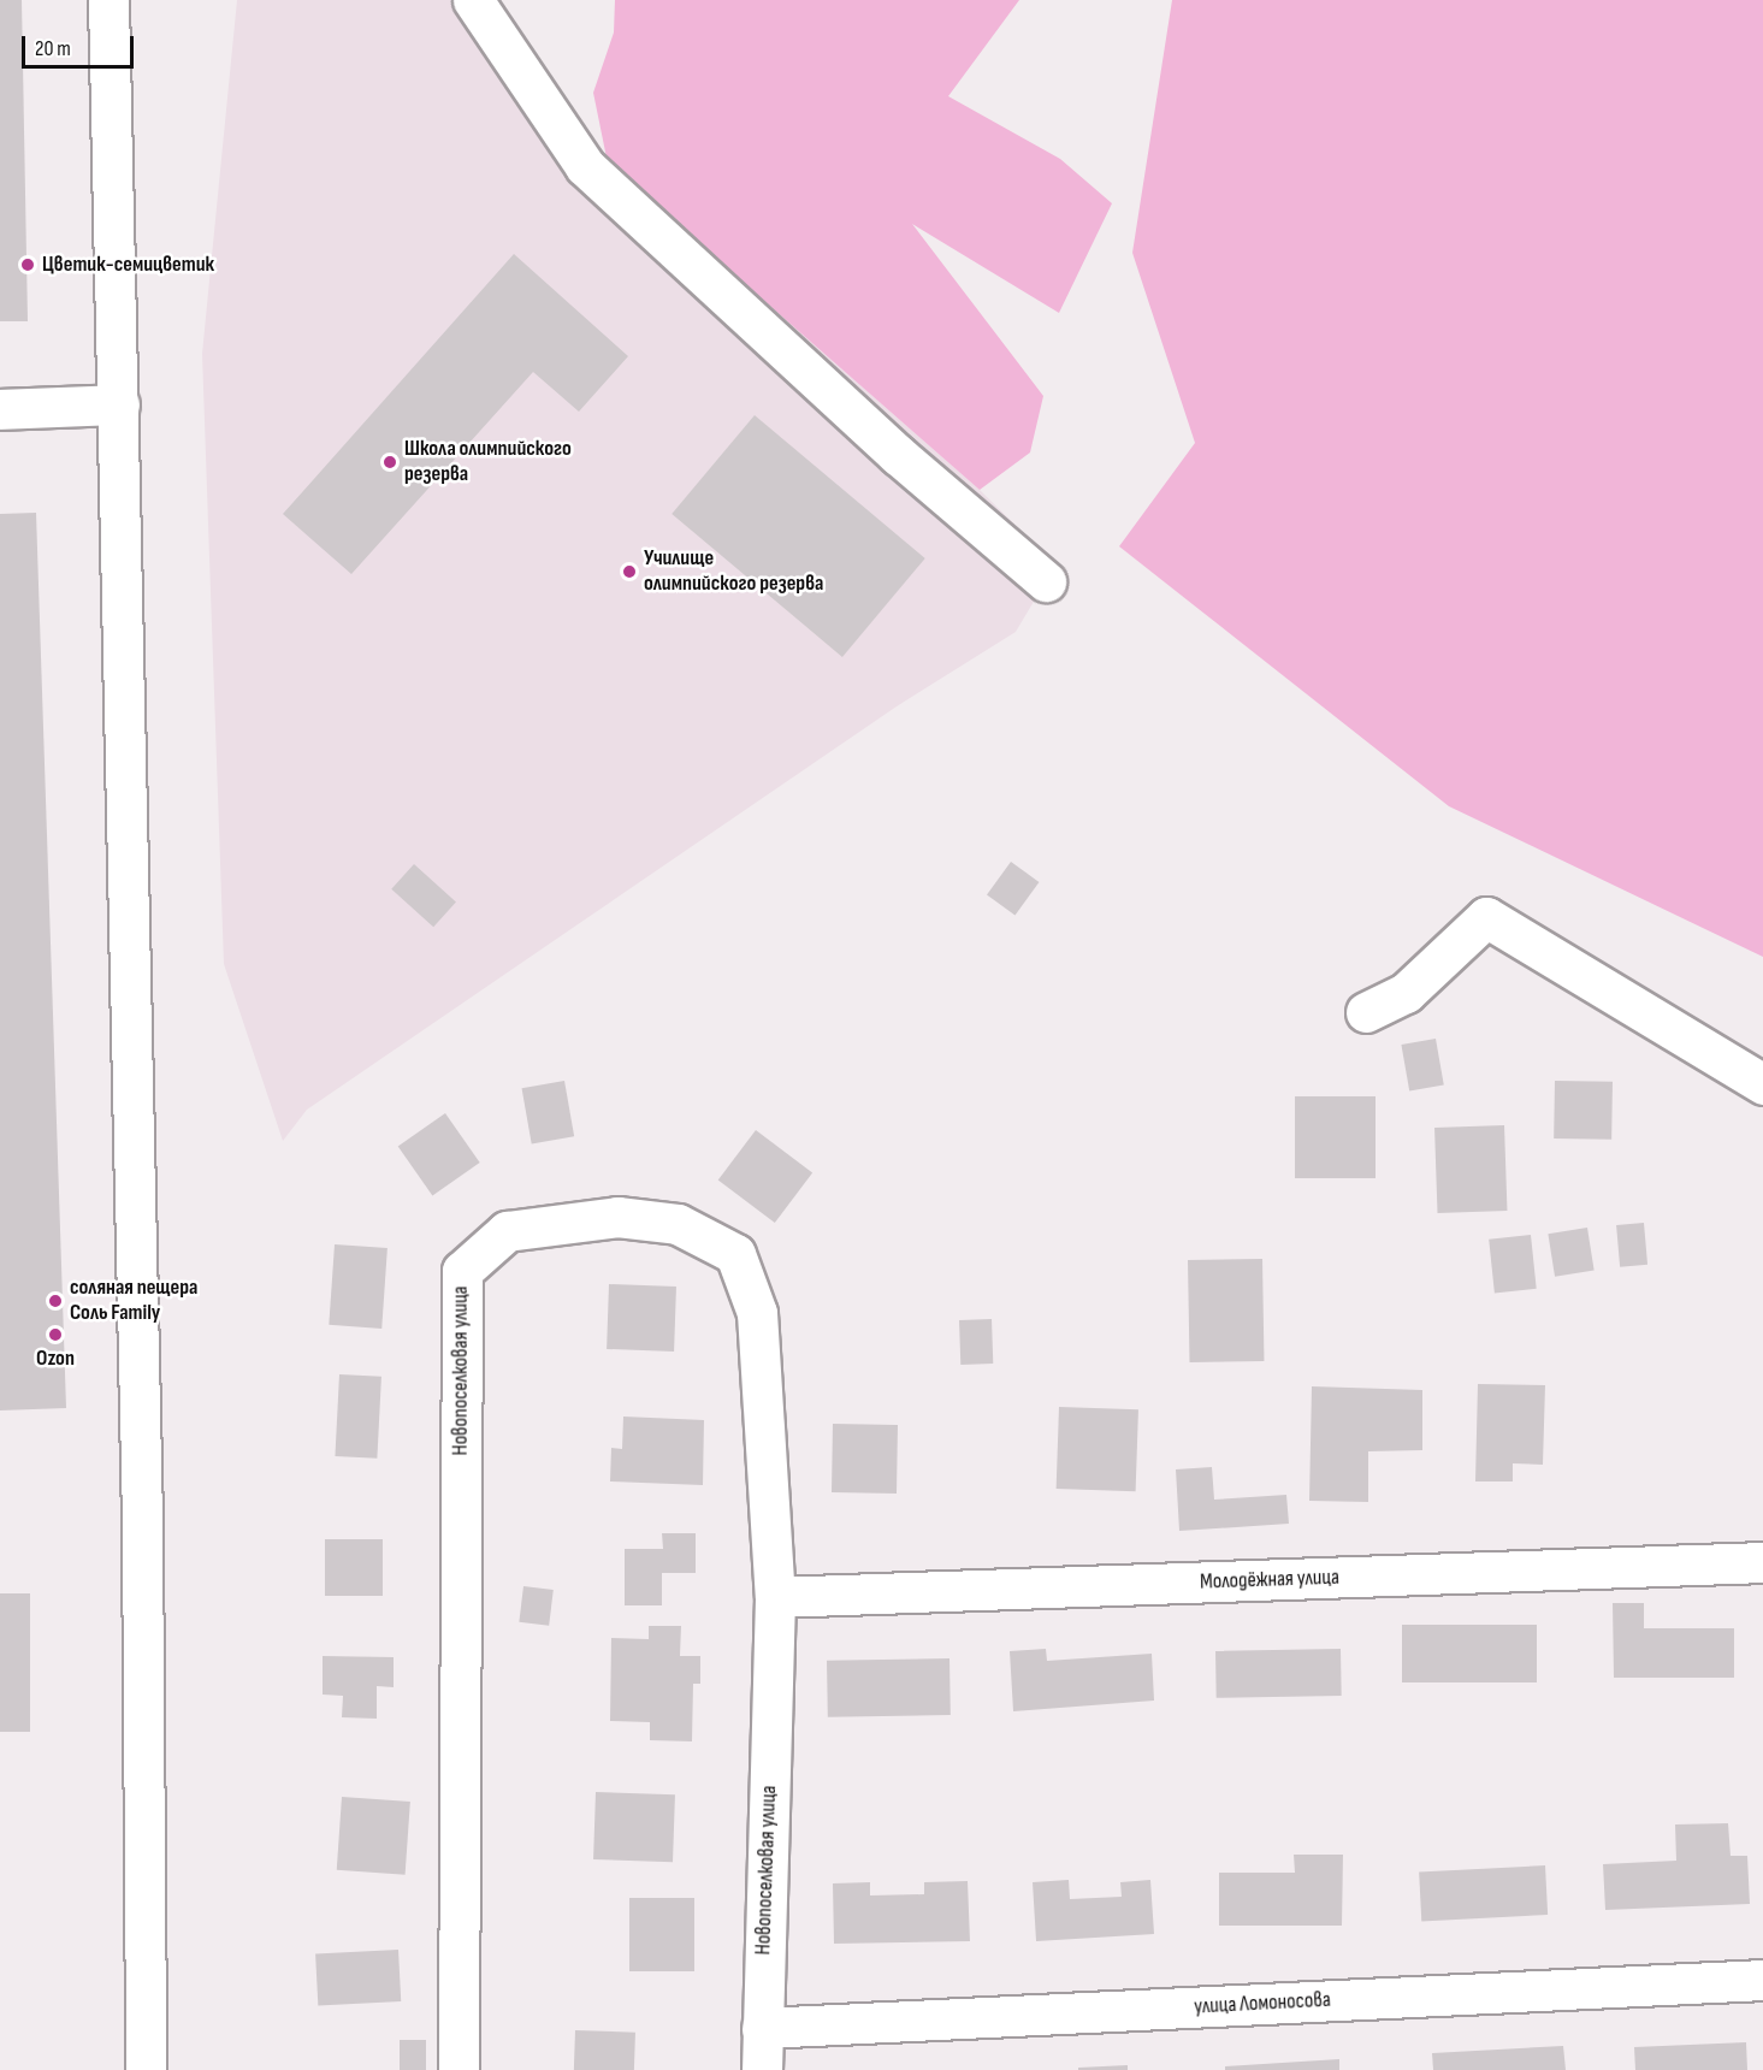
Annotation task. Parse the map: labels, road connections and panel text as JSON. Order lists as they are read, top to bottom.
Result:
{
  "streets": {
    "street": ["Новопоселковая улица", "Молодёжная улица", "улица Ломоносова"]
  },
  "crossings": [
    ["Новопоселковая улица", "Молодёжная улица"],
    ["Новопоселковая улица", "улица Ломоносова"]
  ],
  "places": [
    "Цветик-семицветик",
    "Школа олимпийского резерва",
    "Училище олимпийского резерва",
    "соляная пещера Соль Family",
    "Ozon"
  ],
  "scale_bar": "20 m"
}
